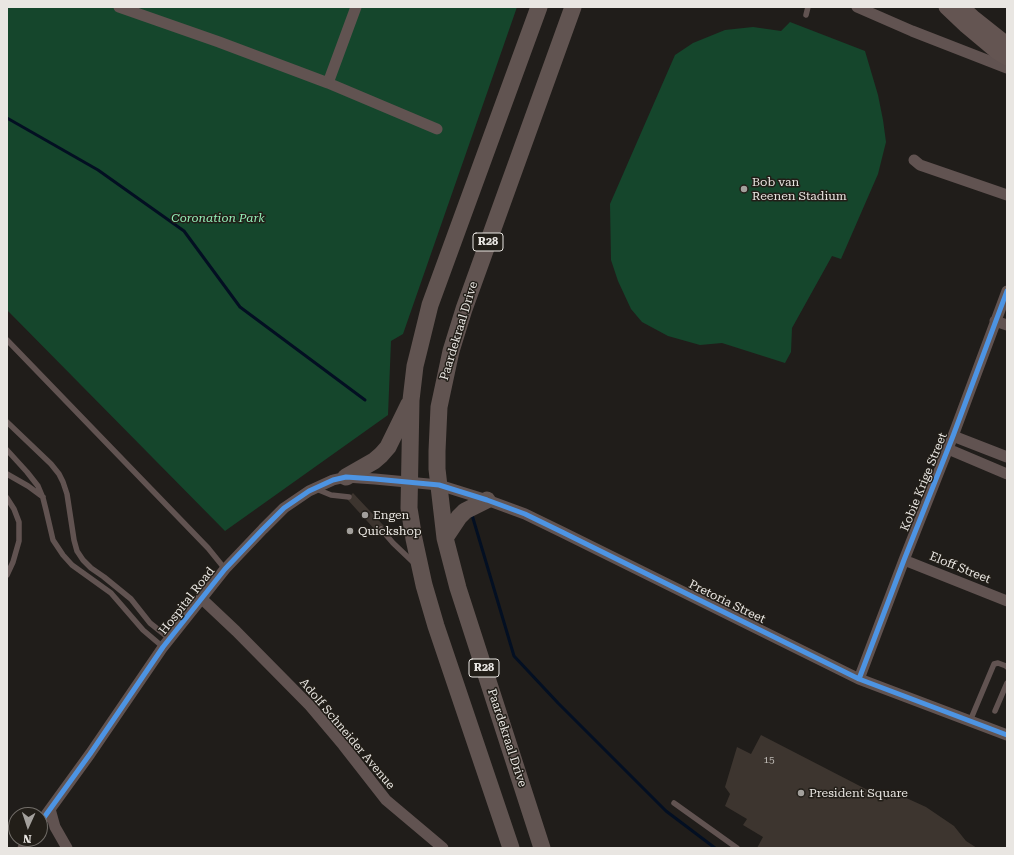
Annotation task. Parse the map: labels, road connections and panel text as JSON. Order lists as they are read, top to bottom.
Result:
{
  "streets": {
    "main road": ["R28", "Paardekraal Drive"],
    "street": [
      "Kobie Krige Street",
      "Eloff Street",
      "Hospital Road",
      "Pretoria Street",
      "Adolf Schneider Avenue"
    ]
  },
  "crossings": [
    ["R28", "Hospital Road"],
    ["Paardekraal Drive", "Hospital Road"],
    ["Paardekraal Drive", "Pretoria Street"],
    ["Kobie Krige Street", "Eloff Street"],
    ["Kobie Krige Street", "Pretoria Street"],
    ["Hospital Road", "Pretoria Street"],
    ["Hospital Road", "Adolf Schneider Avenue"]
  ],
  "parks": ["Coronation Park"],
  "places": [
    "Bob van Reenen Stadium",
    "Engen",
    "Quickshop",
    "President Square"
  ],
  "house_numbers": ["15"],
  "north": "bottom"
}
